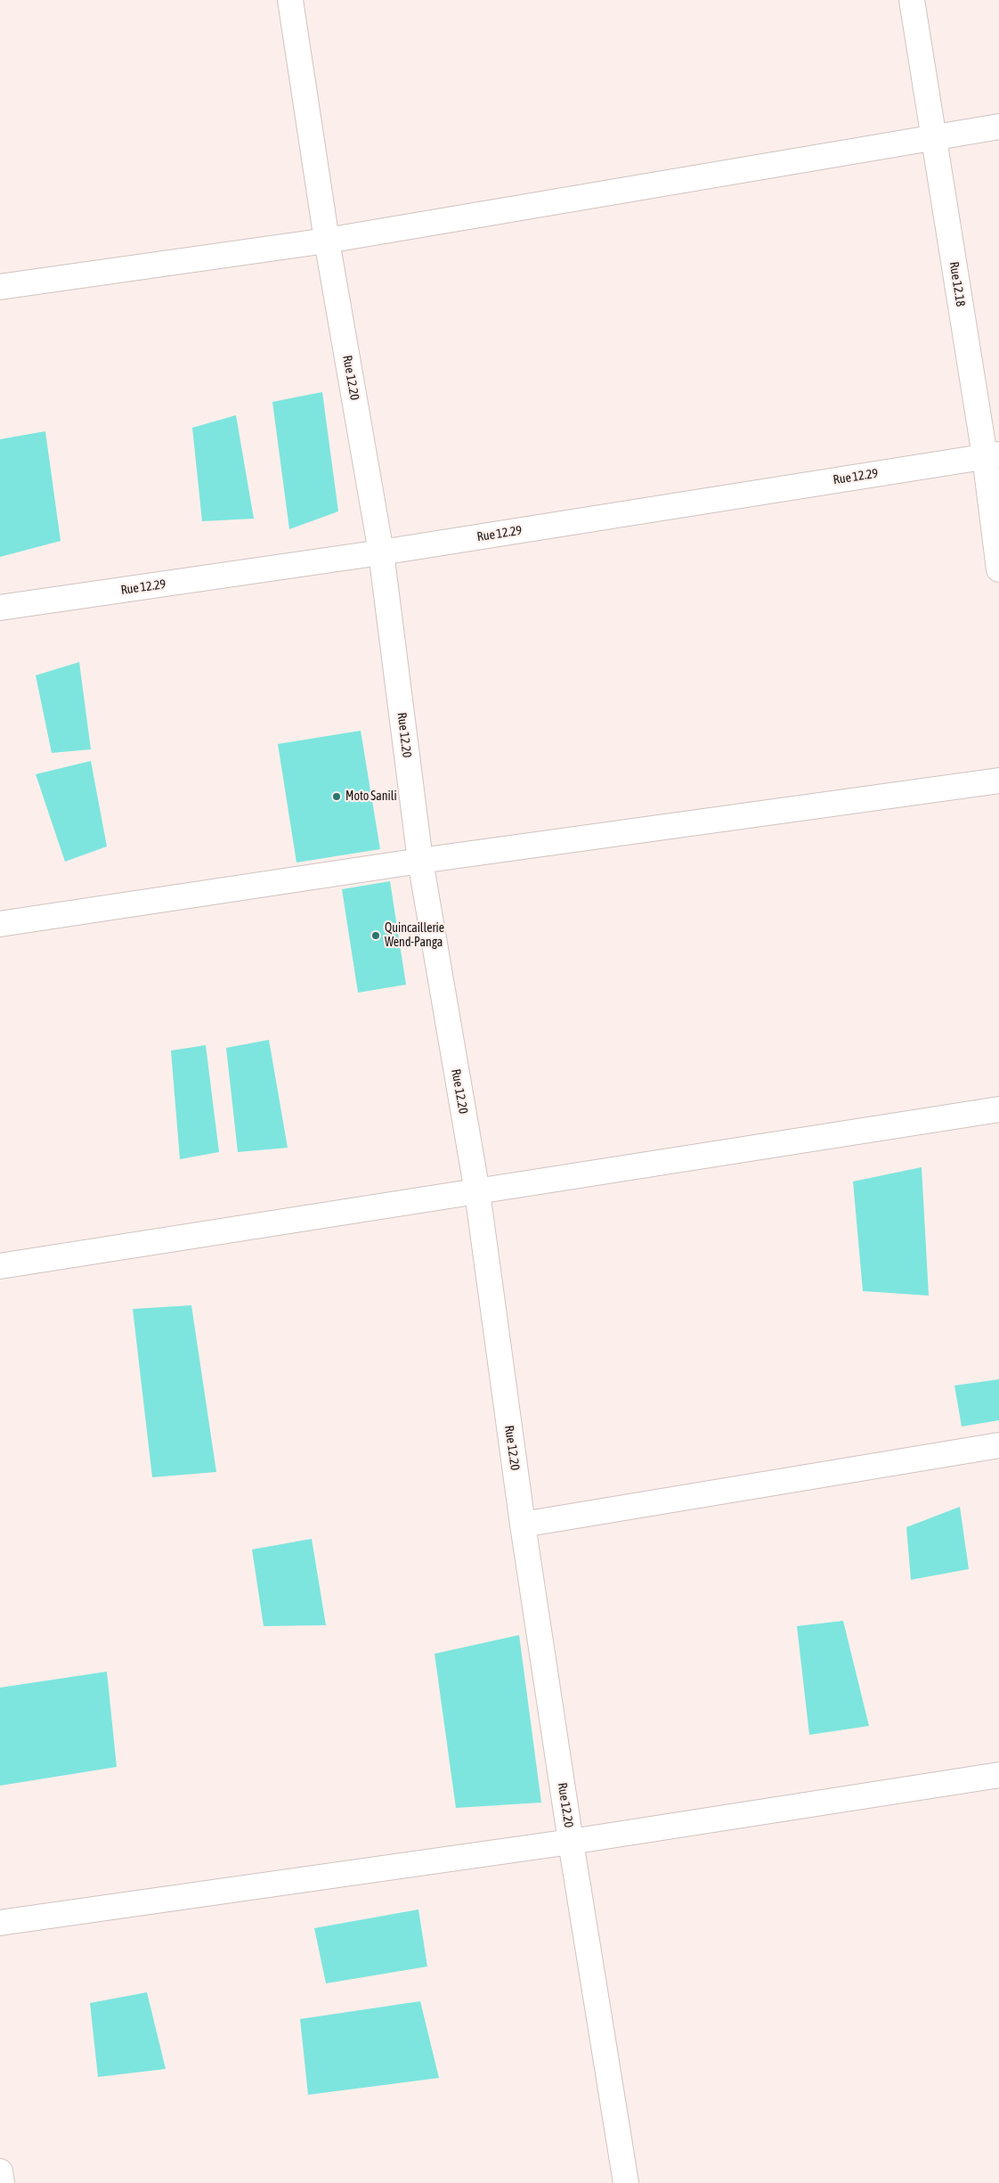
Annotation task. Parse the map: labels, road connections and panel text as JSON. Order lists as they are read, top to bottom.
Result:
{
  "streets": {
    "street": ["Rue 12.18", "Rue 12.20", "Rue 12.29"]
  },
  "crossings": [
    ["Rue 12.18", "Rue 12.29"],
    ["Rue 12.20", "Rue 12.29"]
  ],
  "places": ["Moto Sanili", "Quincaillerie Wend-Panga"]
}
